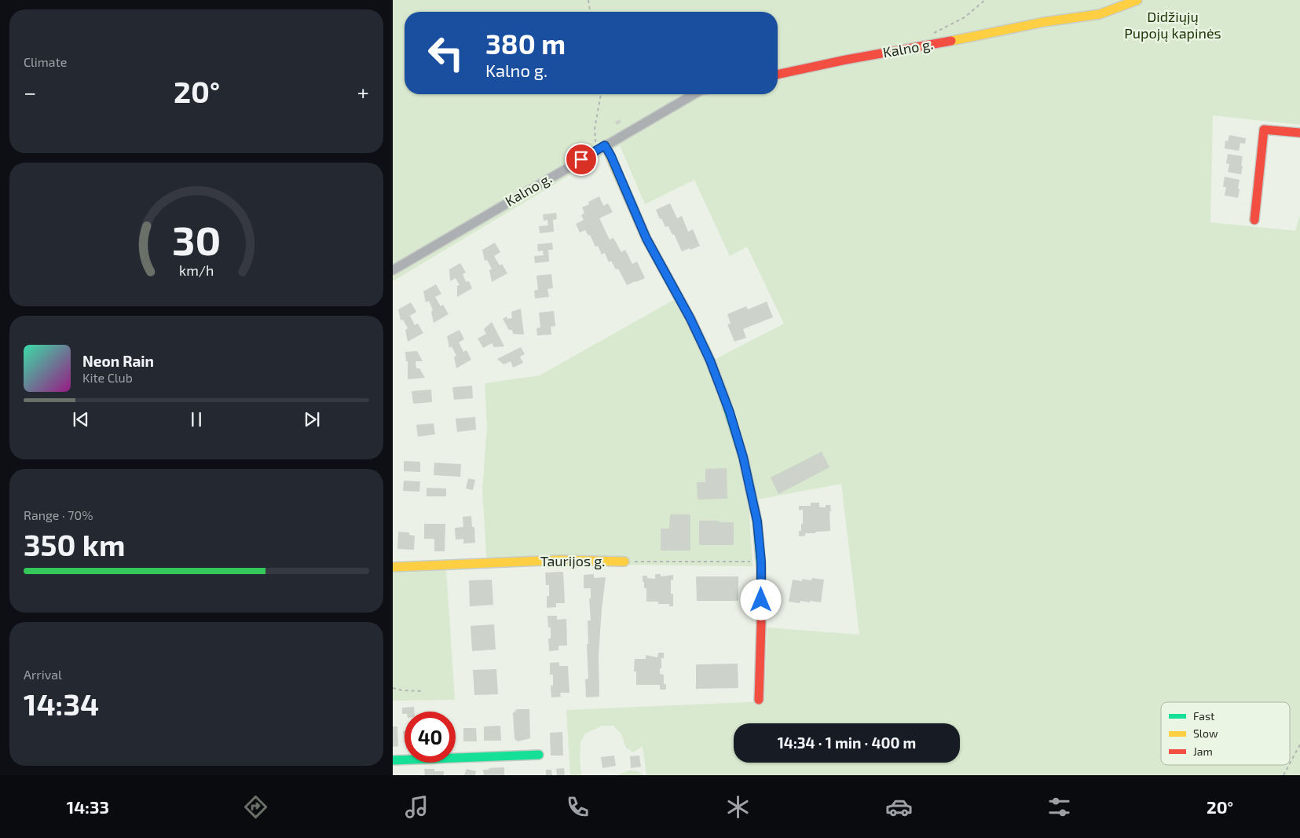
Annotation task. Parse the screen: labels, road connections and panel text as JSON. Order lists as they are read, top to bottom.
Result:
{
  "streets": {
    "street": ["Kalno g.", "Taurijos g."]
  },
  "parks": ["Didžiųjų Pupojų kapinės"],
  "legend": ["Fast", "Slow", "Jam"],
  "page": {
    "tile": [
      "Climate",
      ["Range · 70%", "350 km"],
      ["Arrival", "14:34"]
    ],
    "turn": ["380 m", "Kalno g."],
    "heat": ["−", "20°", "+"],
    "song": ["Neon Rain", "Kite Club"],
    "limit": "40",
    "trip": "14:34 · 1 min · 400 m",
    "tabs": ["14:33", "20°"],
    "gauge": ["30", "km/h"]
  }
}
